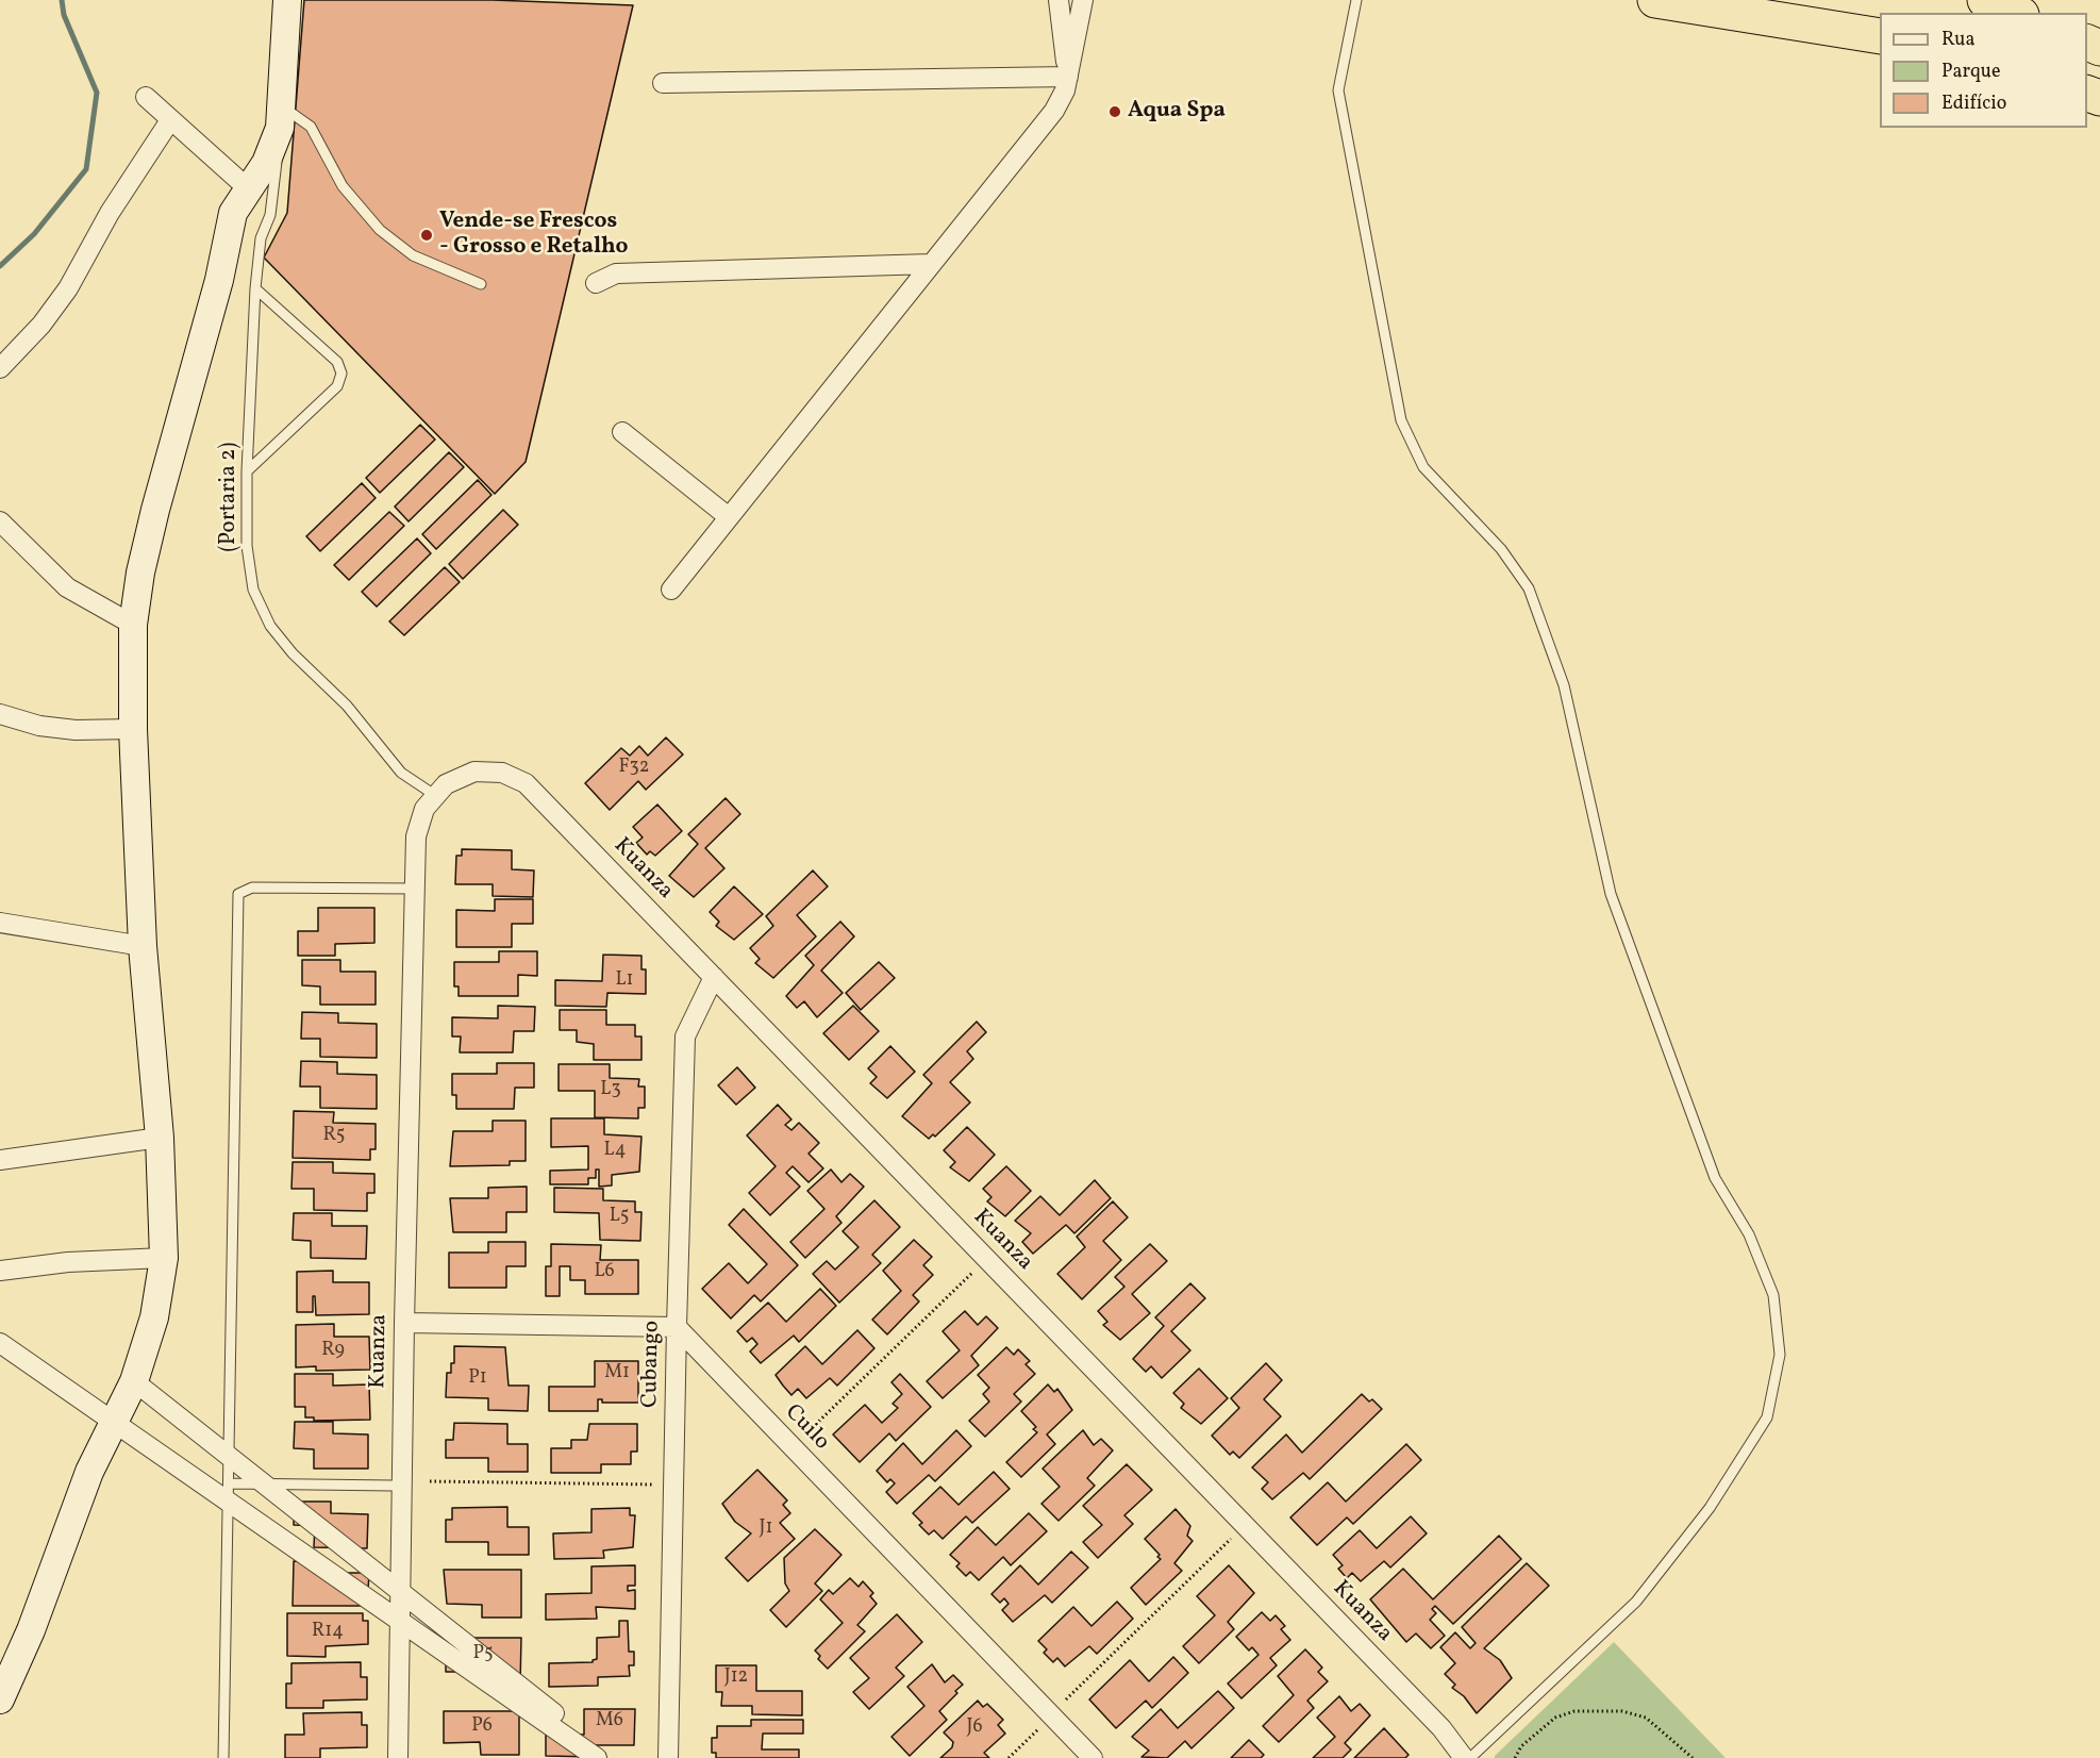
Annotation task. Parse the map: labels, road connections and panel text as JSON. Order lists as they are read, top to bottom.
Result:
{
  "streets": {
    "street": ["Kuanza", "Cubango", "Cuilo"],
    "lane": ["(Portaria 2)"]
  },
  "crossings": [
    ["(Portaria 2)", "Kuanza"],
    ["Kuanza", "Cubango"],
    ["Cubango", "Cuilo"]
  ],
  "places": ["Aqua Spa", "Vende-se Frescos - Grosso e Retalho"],
  "house_numbers": [
    "F32",
    "L1",
    "L3",
    "R5",
    "L4",
    "L5",
    "L6",
    "R9",
    "M1",
    "P1",
    "J1",
    "R14",
    "P5",
    "J12",
    "M6",
    "P6",
    "J6"
  ],
  "legend": ["Rua", "Parque", "Edifício"]
}
